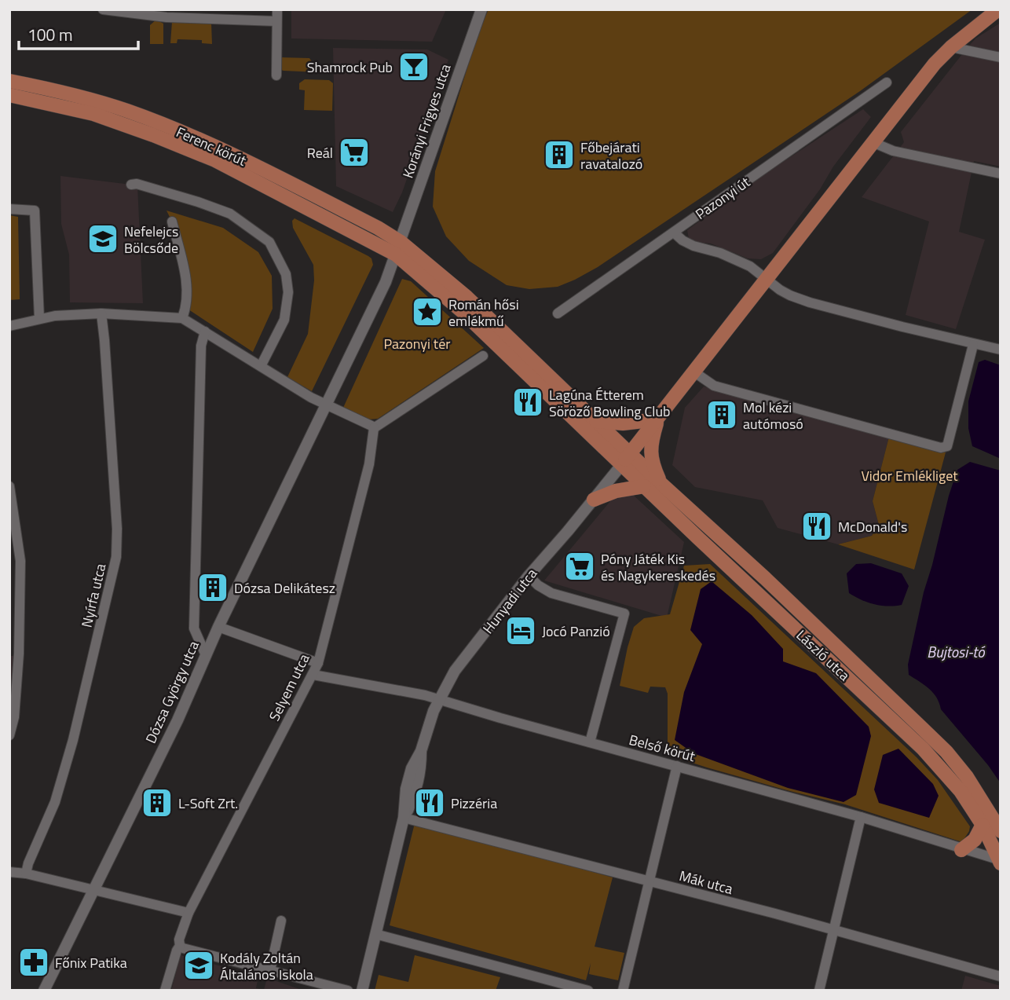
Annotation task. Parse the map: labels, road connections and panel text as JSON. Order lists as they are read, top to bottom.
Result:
{
  "streets": {
    "main road": ["Ferenc körút", "Hunyadi utca", "László utca"],
    "street": [
      "Korányi Frigyes utca",
      "Pazonyi út",
      "Nyírfa utca",
      "Selyem utca",
      "Dózsa György utca",
      "Belső körút",
      "Mák utca"
    ]
  },
  "crossings": [
    ["Korányi Frigyes utca", "Ferenc körút"],
    ["Hunyadi utca", "László utca"],
    ["Hunyadi utca", "Belső körút"],
    ["Hunyadi utca", "Mák utca"],
    ["László utca", "Belső körút"],
    ["Selyem utca", "Belső körút"]
  ],
  "water": ["Bujtosi-tó"],
  "parks": ["Pazonyi tér", "Vidor Emlékliget"],
  "places": {
    "bar": ["Shamrock Pub"],
    "supermarket": ["Reál", "Póny Játék Kis és Nagykereskedés"],
    "building": [
      "Főbejárati ravatalozó",
      "Mol kézi autómosó",
      "Dózsa Delikátesz",
      "L-Soft Zrt."
    ],
    "school or university": ["Nefelejcs Bölcsőde", "Kodály Zoltán Általános Iskola"],
    "place": ["Román hősi emlékmű"],
    "restaurant": ["Lagúna Étterem Söröző Bowling Club", "McDonald's", "Pizzéria"],
    "hotel": ["Jocó Panzió"],
    "pharmacy": ["Főnix Patika"]
  },
  "scale_bar": "100 m"
}
